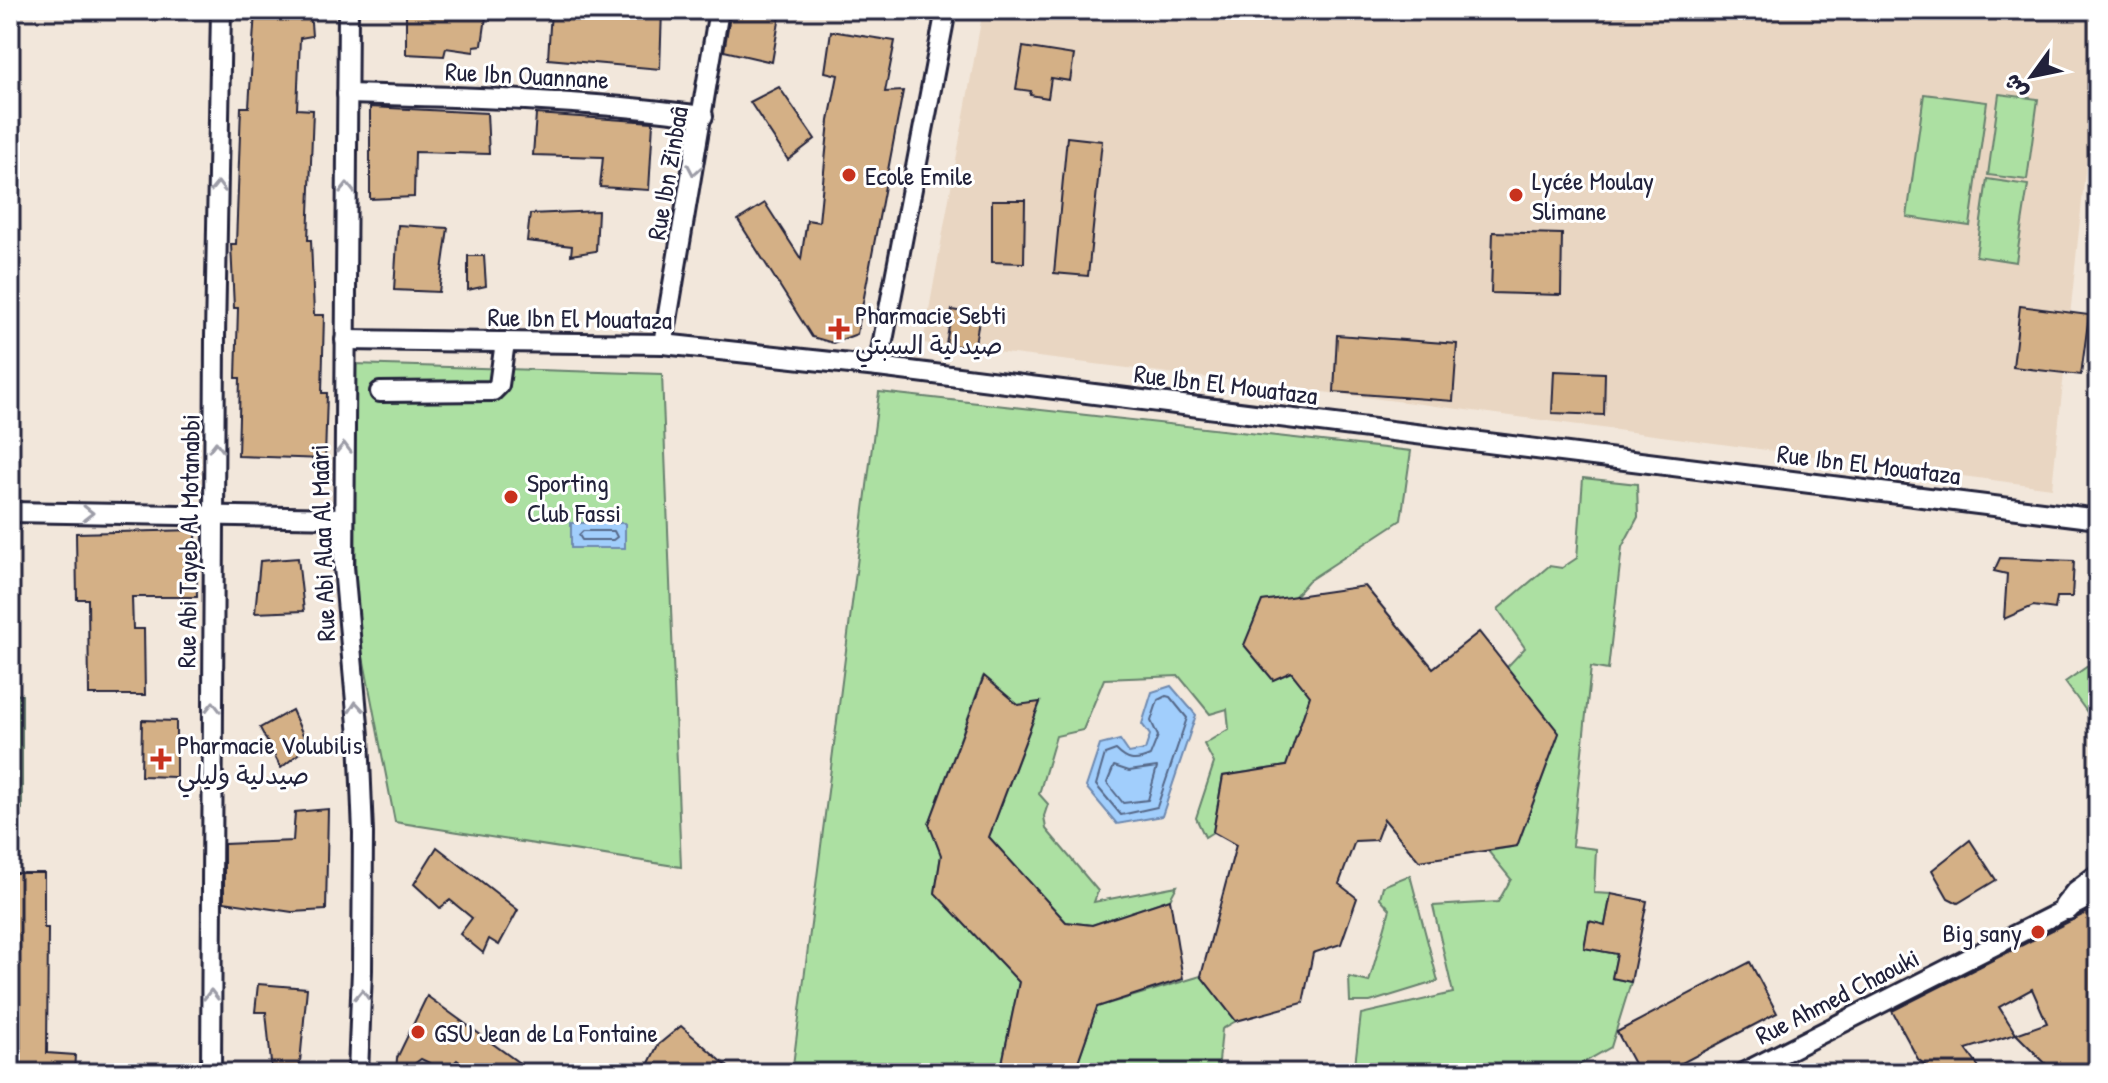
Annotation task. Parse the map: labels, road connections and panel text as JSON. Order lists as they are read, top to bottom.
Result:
{
  "streets": {
    "street": [
      "Rue Ibn Ouannane",
      "Rue Ibn Zinbaâ",
      "Rue Ibn El Mouataza",
      "Rue Abi Tayeb Al Motanabbi",
      "Rue Abi Alaa Al Maâri",
      "Rue Ahmed Chaouki"
    ]
  },
  "crossings": [
    ["Rue Ibn Ouannane", "Rue Ibn Zinbaâ"],
    ["Rue Ibn Ouannane", "Rue Abi Alaa Al Maâri"],
    ["Rue Ibn Zinbaâ", "Rue Ibn El Mouataza"],
    ["Rue Ibn El Mouataza", "Rue Abi Alaa Al Maâri"]
  ],
  "one_way": ["Rue Ibn Zinbaâ", "Rue Abi Tayeb Al Motanabbi", "Rue Abi Alaa Al Maâri"],
  "places": {
    "other": [
      "Ecole Emile",
      "Lycée Moulay Slimane",
      "Sporting Club Fassi",
      "Big sany",
      "GSU Jean de La Fontaine"
    ],
    "health": ["Pharmacie Sebti صيدلية السبتي", "Pharmacie Volubilis صيدلية وليلي"]
  },
  "north": "bottom left"
}
